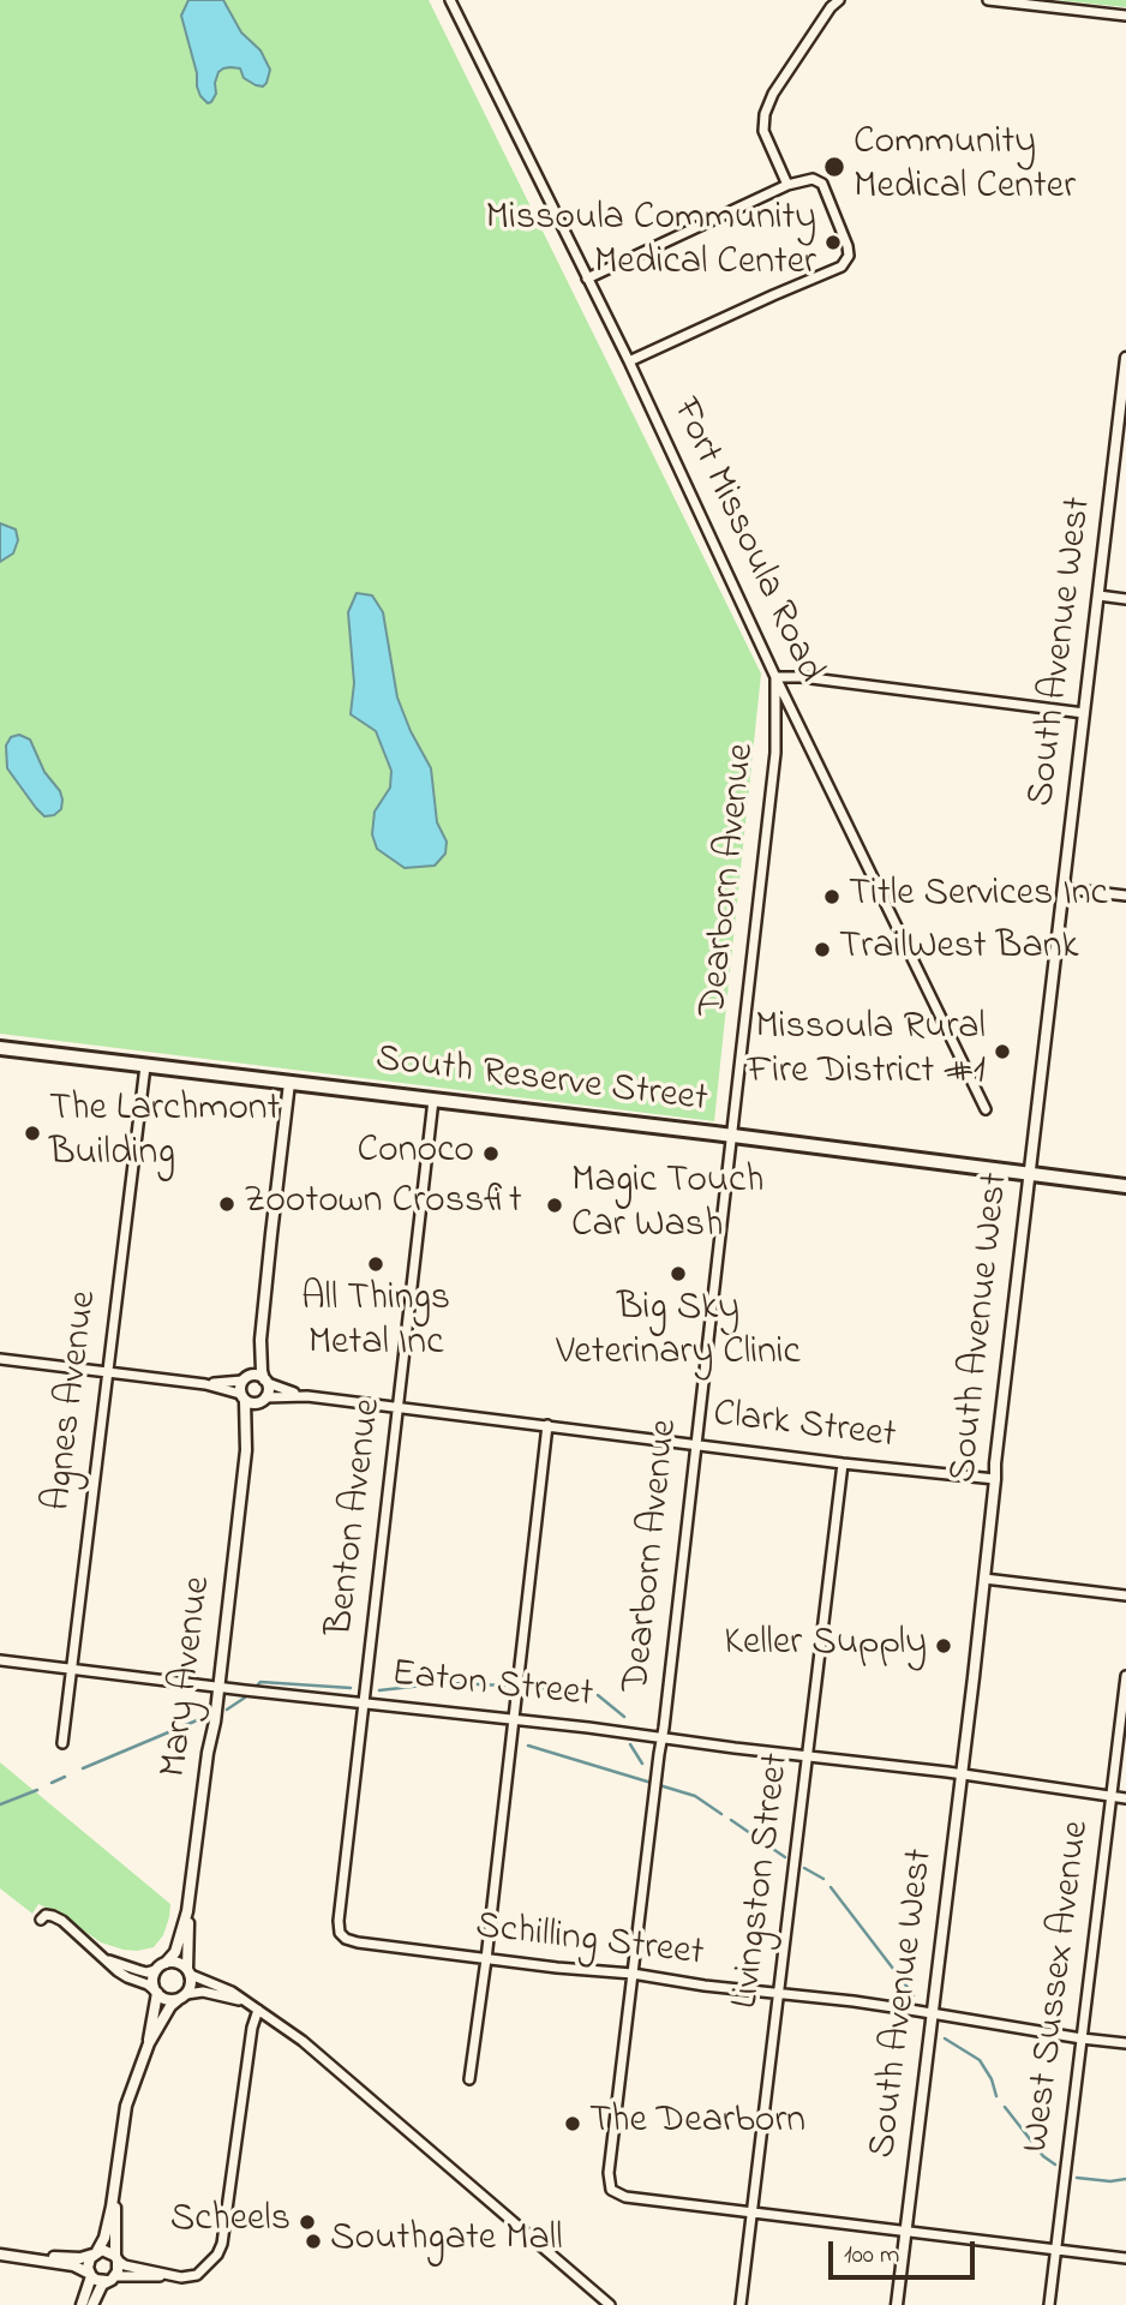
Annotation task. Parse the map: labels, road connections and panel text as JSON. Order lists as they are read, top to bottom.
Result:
{
  "streets": {
    "highway": ["South Reserve Street"],
    "street": [
      "Fort Missoula Road",
      "South Avenue West",
      "Dearborn Avenue",
      "Agnes Avenue",
      "Clark Street",
      "Benton Avenue",
      "Mary Avenue",
      "Eaton Street",
      "Livingston Street",
      "Schilling Street",
      "West Sussex Avenue"
    ]
  },
  "crossings": [
    ["Fort Missoula Road", "Dearborn Avenue"],
    ["South Avenue West", "South Reserve Street"],
    ["South Avenue West", "Clark Street"],
    ["South Avenue West", "Eaton Street"],
    ["South Avenue West", "Schilling Street"],
    ["Dearborn Avenue", "South Reserve Street"],
    ["Dearborn Avenue", "Clark Street"],
    ["Dearborn Avenue", "Eaton Street"],
    ["Dearborn Avenue", "Livingston Street"],
    ["Dearborn Avenue", "Schilling Street"],
    ["South Reserve Street", "Agnes Avenue"],
    ["South Reserve Street", "Benton Avenue"],
    ["Agnes Avenue", "Eaton Street"],
    ["Clark Street", "Benton Avenue"],
    ["Clark Street", "Livingston Street"],
    ["Benton Avenue", "Eaton Street"],
    ["Benton Avenue", "Schilling Street"],
    ["Mary Avenue", "Eaton Street"],
    ["Eaton Street", "Livingston Street"],
    ["Eaton Street", "West Sussex Avenue"],
    ["Livingston Street", "Schilling Street"],
    ["Schilling Street", "West Sussex Avenue"]
  ],
  "places": [
    "Community Medical Center",
    "Missoula Community Medical Center",
    "Title Services Inc",
    "TrailWest Bank",
    "Missoula Rural Fire District #1",
    "The Larchmont Building",
    "Conoco",
    "Zootown Crossfit",
    "Magic Touch Car Wash",
    "All Things Metal Inc",
    "Big Sky Veterinary Clinic",
    "Keller Supply",
    "The Dearborn",
    "Scheels",
    "Southgate Mall"
  ],
  "scale_bar": "100 m"
}
